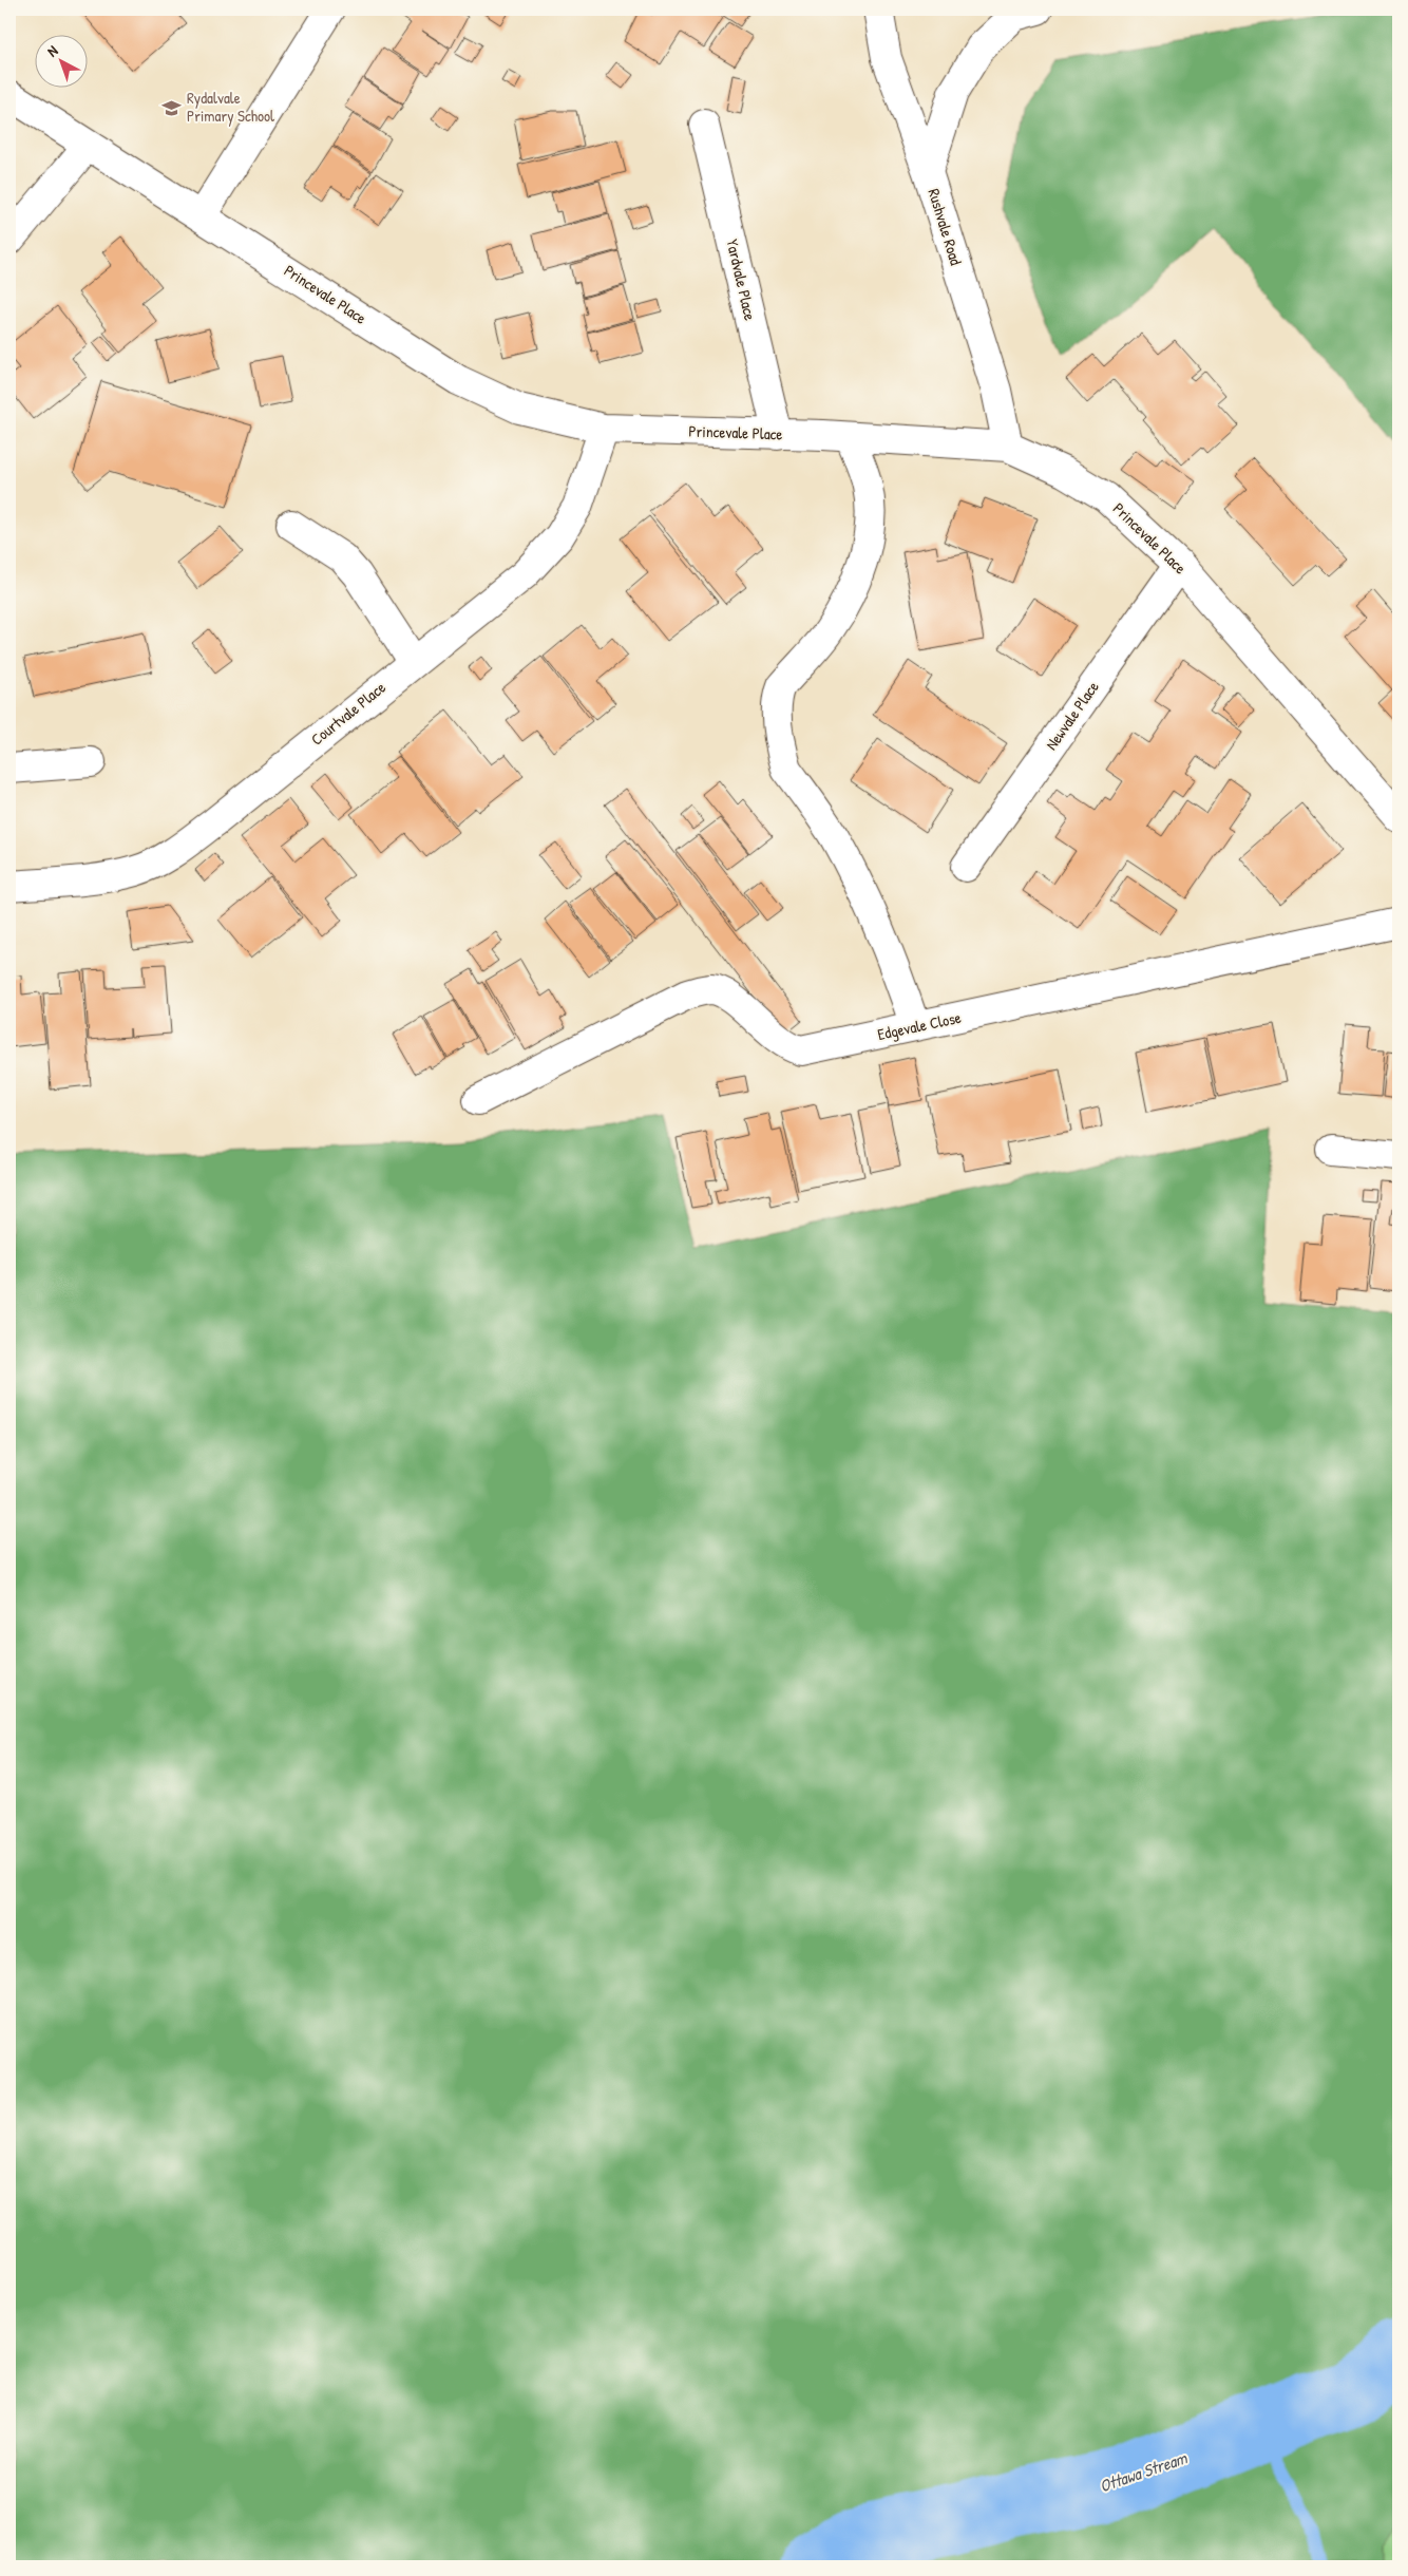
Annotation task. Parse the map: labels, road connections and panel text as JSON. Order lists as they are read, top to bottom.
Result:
{
  "streets": {
    "street": [
      "Rushvale Road",
      "Yardvale Place",
      "Princevale Place",
      "Courtvale Place",
      "Newvale Place",
      "Edgevale Close"
    ]
  },
  "crossings": [
    ["Rushvale Road", "Princevale Place"],
    ["Yardvale Place", "Princevale Place"],
    ["Princevale Place", "Courtvale Place"],
    ["Princevale Place", "Newvale Place"]
  ],
  "water": ["Ottawa Stream"],
  "places": {
    "school or university": ["Rydalvale Primary School"]
  },
  "north": "top left"
}
